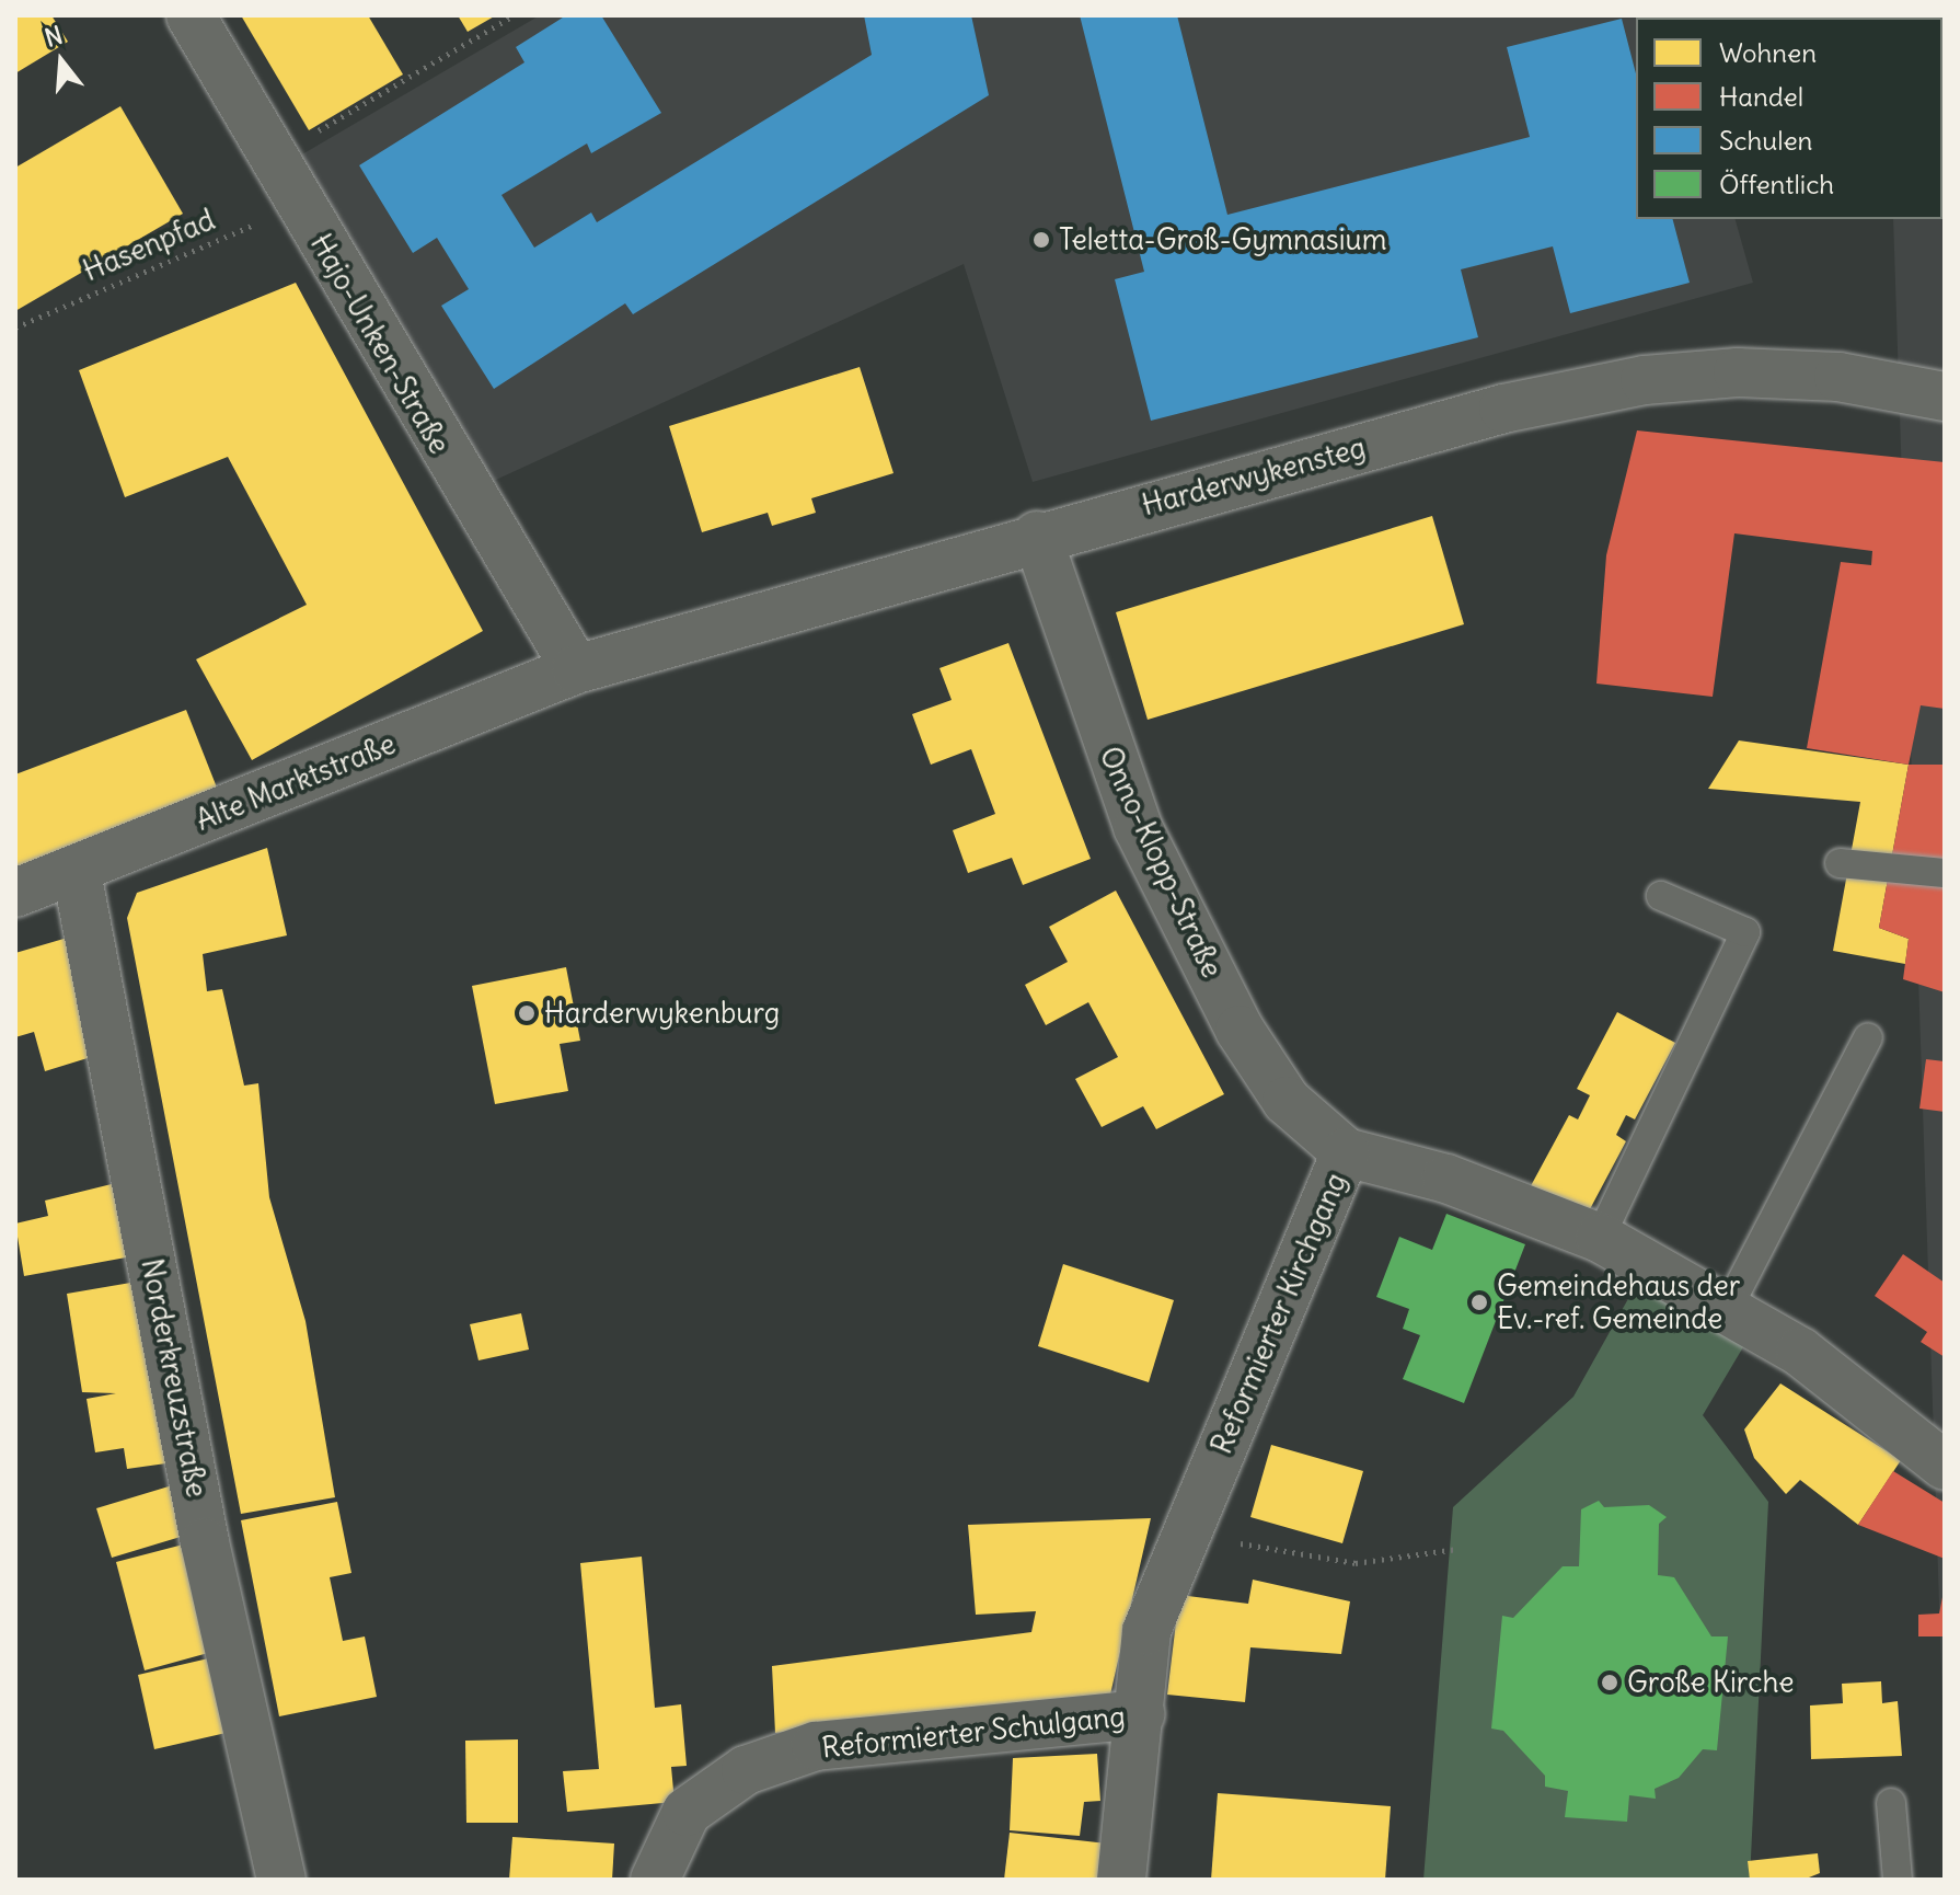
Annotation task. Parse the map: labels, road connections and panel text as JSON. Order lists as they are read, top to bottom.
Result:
{
  "streets": {
    "street": [
      "Hajo-Unken-Straße",
      "Harderwykensteg",
      "Alte Marktstraße",
      "Onno-Klopp-Straße",
      "Reformierter Kirchgang",
      "Norderkreuzstraße",
      "Reformierter Schulgang"
    ],
    "path": ["Hasenpfad"]
  },
  "crossings": [
    ["Hasenpfad", "Hajo-Unken-Straße"],
    ["Hajo-Unken-Straße", "Harderwykensteg"],
    ["Hajo-Unken-Straße", "Alte Marktstraße"],
    ["Harderwykensteg", "Alte Marktstraße"],
    ["Harderwykensteg", "Onno-Klopp-Straße"],
    ["Alte Marktstraße", "Norderkreuzstraße"],
    ["Onno-Klopp-Straße", "Reformierter Kirchgang"],
    ["Reformierter Kirchgang", "Reformierter Schulgang"]
  ],
  "places": [
    "Teletta-Groß-Gymnasium",
    "Harderwykenburg",
    "Gemeindehaus der Ev.-ref. Gemeinde",
    "Große Kirche"
  ],
  "legend": [
    "Wohnen",
    "Handel",
    "Schulen",
    "Öffentlich"
  ],
  "north": "top"
}
